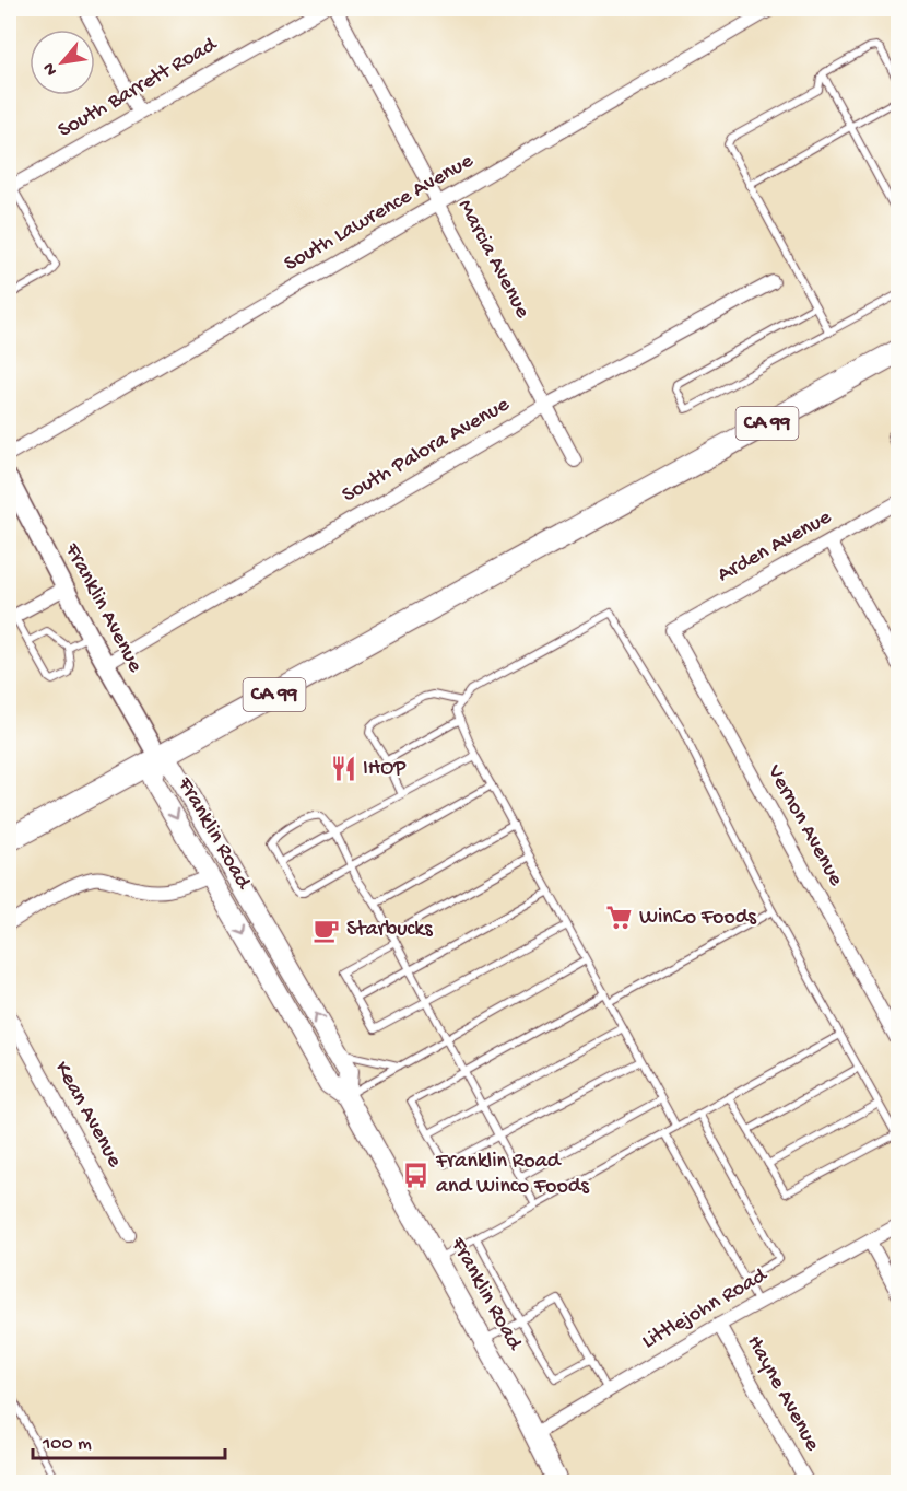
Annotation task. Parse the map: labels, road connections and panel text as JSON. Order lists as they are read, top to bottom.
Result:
{
  "streets": {
    "highway": ["CA 99"],
    "main road": ["Franklin Road"],
    "street": [
      "South Barrett Road",
      "South Lawrence Avenue",
      "Marcia Avenue",
      "South Palora Avenue",
      "Arden Avenue",
      "Franklin Avenue",
      "Vernon Avenue",
      "Kean Avenue",
      "Littlejohn Road",
      "Hayne Avenue"
    ]
  },
  "crossings": [
    ["South Lawrence Avenue", "Marcia Avenue"],
    ["Marcia Avenue", "South Palora Avenue"],
    ["CA 99", "Franklin Avenue"],
    ["CA 99", "Franklin Road"],
    ["South Palora Avenue", "Franklin Avenue"],
    ["Arden Avenue", "Vernon Avenue"],
    ["Franklin Avenue", "Franklin Road"],
    ["Franklin Road", "Littlejohn Road"],
    ["Littlejohn Road", "Hayne Avenue"]
  ],
  "places": {
    "restaurant": ["IHOP"],
    "supermarket": ["WinCo Foods"],
    "cafe": ["Starbucks"],
    "bus stop": ["Franklin Road and Winco Foods"]
  },
  "scale_bar": "100 m",
  "north": "bottom left"
}
